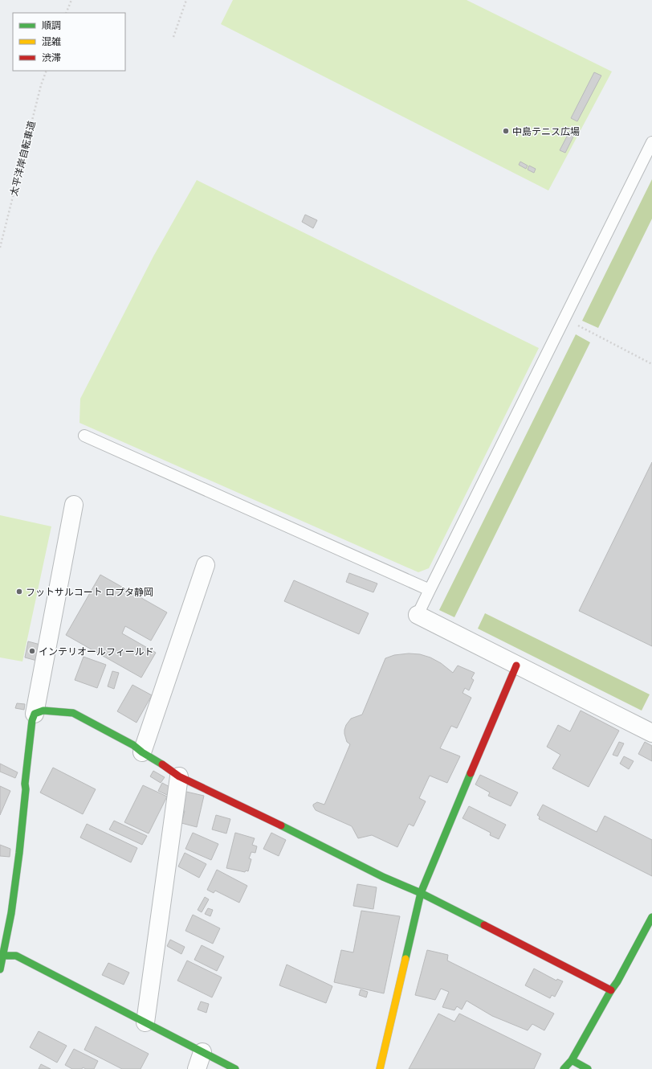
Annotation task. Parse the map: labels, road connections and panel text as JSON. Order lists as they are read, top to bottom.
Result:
{
  "streets": {
    "path": ["太平洋岸自転車道"]
  },
  "places": ["中島テニス広場", "フットサルコート ロプタ静岡", "インテリオールフィールド"],
  "legend": ["順調", "混雑", "渋滞"]
}
